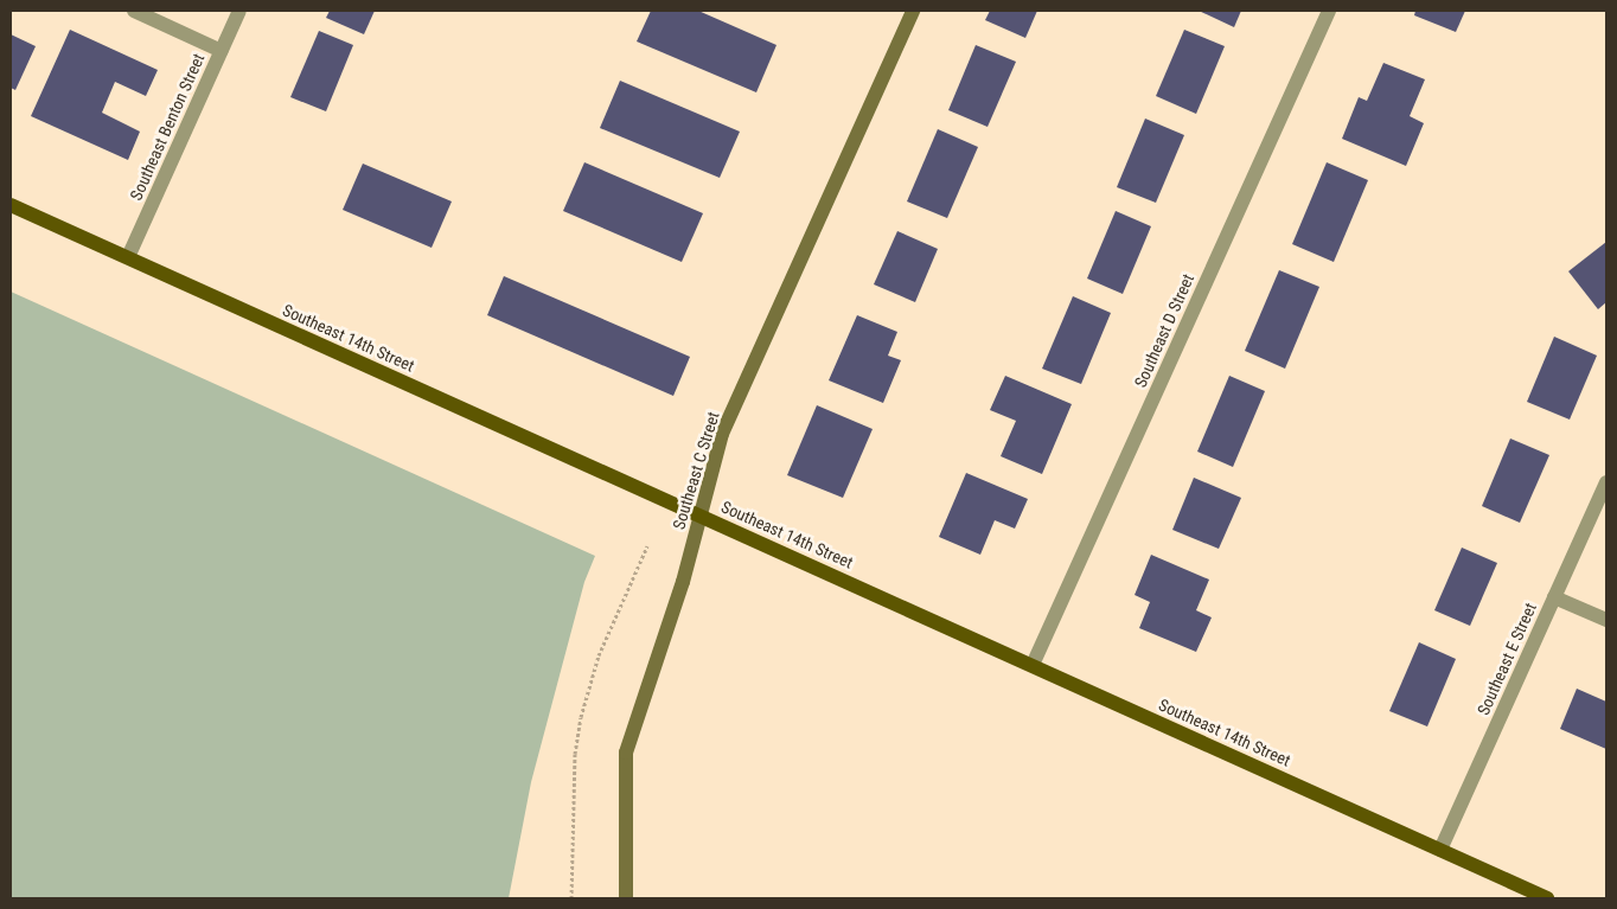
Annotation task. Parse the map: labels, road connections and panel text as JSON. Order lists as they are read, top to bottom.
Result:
{
  "streets": {
    "main road": ["Southeast 14th Street"],
    "street": [
      "Southeast Benton Street",
      "Southeast D Street",
      "Southeast C Street",
      "Southeast E Street"
    ]
  },
  "crossings": [
    ["Southeast Benton Street", "Southeast 14th Street"],
    ["Southeast D Street", "Southeast 14th Street"],
    ["Southeast 14th Street", "Southeast C Street"],
    ["Southeast 14th Street", "Southeast E Street"]
  ]
}
